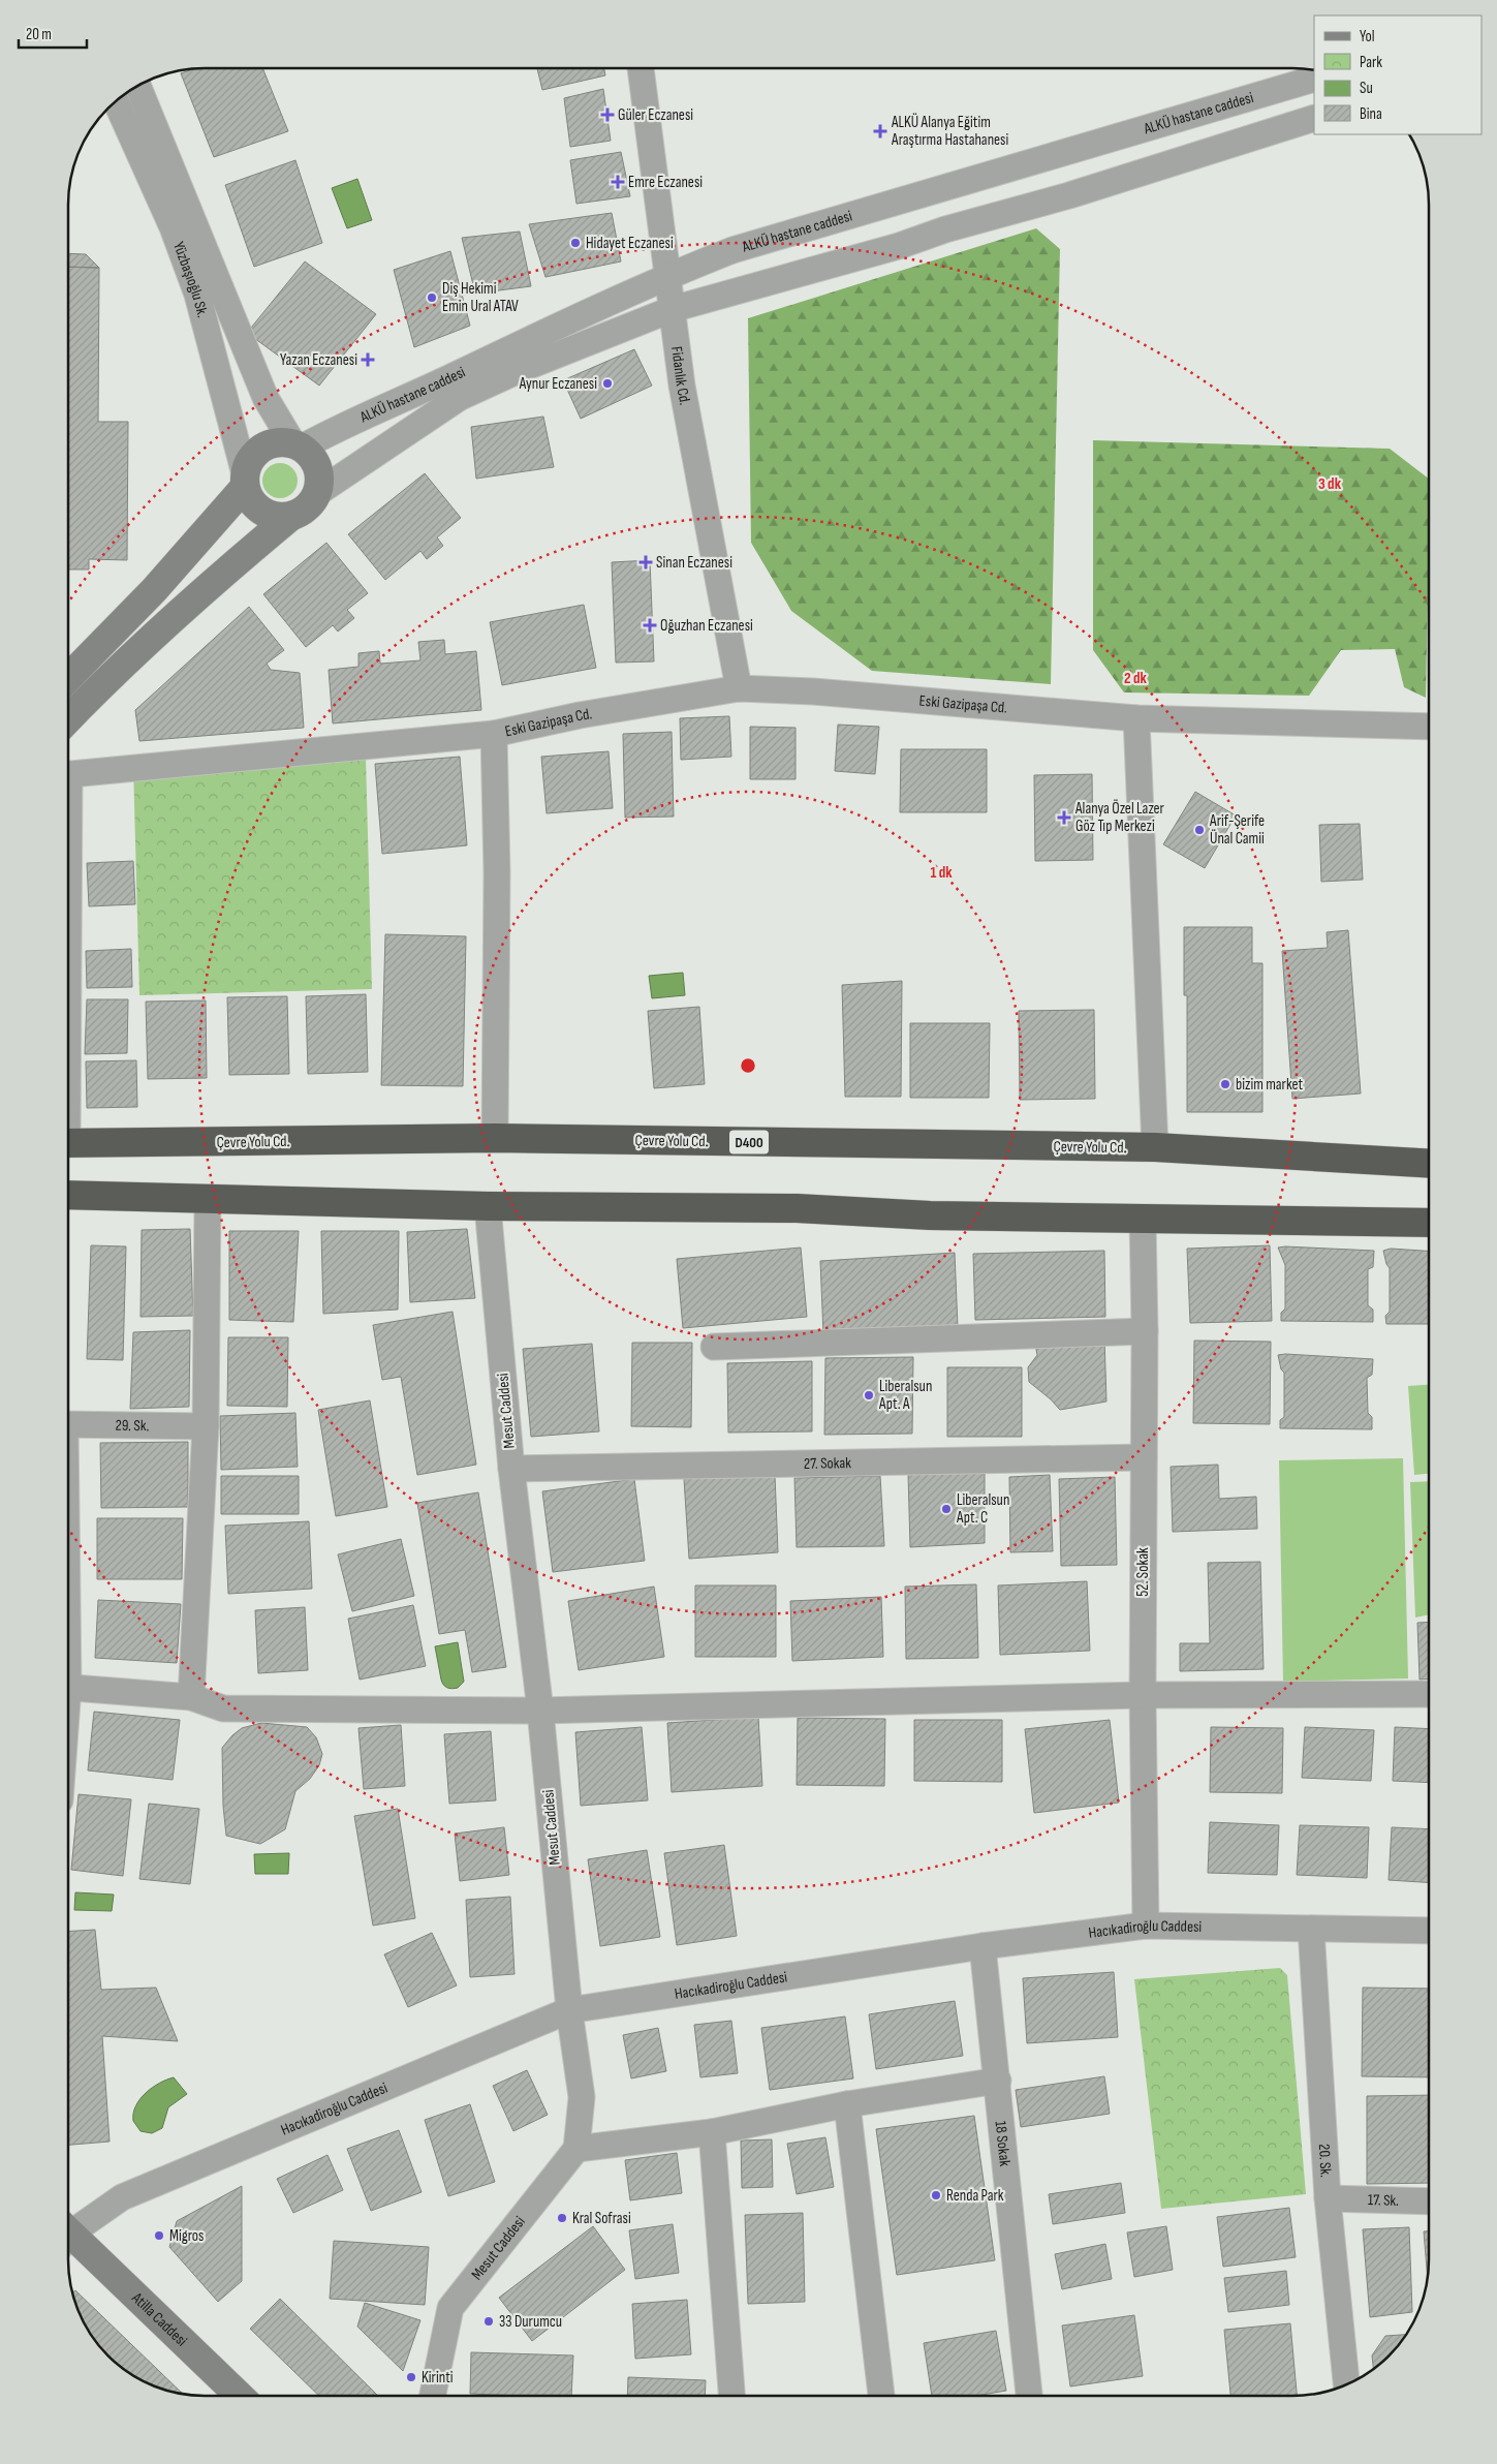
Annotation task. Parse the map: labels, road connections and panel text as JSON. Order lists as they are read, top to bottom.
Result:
{
  "streets": {
    "highway": ["Çevre Yolu Cd.", "D400"],
    "street": [
      "ALKÜ hastane caddesi",
      "Yüzbaşıoğlu Sk.",
      "Fidanlık Cd.",
      "Eski Gazipaşa Cd.",
      "Mesut Caddesi",
      "29. Sk.",
      "27. Sokak",
      "52. Sokak",
      "Hacıkadiroğlu Caddesi",
      "18 Sokak",
      "20. Sk.",
      "17. Sk.",
      "Atilla Caddesi"
    ]
  },
  "crossings": [
    ["ALKÜ hastane caddesi", "Yüzbaşıoğlu Sk."],
    ["ALKÜ hastane caddesi", "Fidanlık Cd."],
    ["Fidanlık Cd.", "Eski Gazipaşa Cd."],
    ["Mesut Caddesi", "27. Sokak"],
    ["Mesut Caddesi", "Hacıkadiroğlu Caddesi"],
    ["27. Sokak", "52. Sokak"],
    ["52. Sokak", "Hacıkadiroğlu Caddesi"],
    ["Hacıkadiroğlu Caddesi", "18 Sokak"],
    ["Hacıkadiroğlu Caddesi", "20. Sk."],
    ["20. Sk.", "17. Sk."]
  ],
  "places": {
    "health": [
      "Güler Eczanesi",
      "ALKÜ Alanya Eğitim Araştırma Hastahanesi",
      "Emre Eczanesi",
      "Yazan Eczanesi",
      "Sinan Eczanesi",
      "Oğuzhan Eczanesi",
      "Alanya Özel Lazer Göz Tıp Merkezi"
    ],
    "other": [
      "Hidayet Eczanesi",
      "Diş Hekimi Emin Ural ATAV",
      "Aynur Eczanesi",
      "Arif-Şerife Ünal Camii",
      "bizim market",
      "Liberalsun Apt. A",
      "Liberalsun Apt. C",
      "Renda Park",
      "Kral Sofrasi",
      "Migros",
      "33 Durumcu",
      "Kirinti"
    ]
  },
  "legend": [
    "Yol",
    "Park",
    "Su",
    "Bina"
  ],
  "scale_bar": "20 m",
  "rings": ["3 dk", "2 dk", "1 dk"]
}
